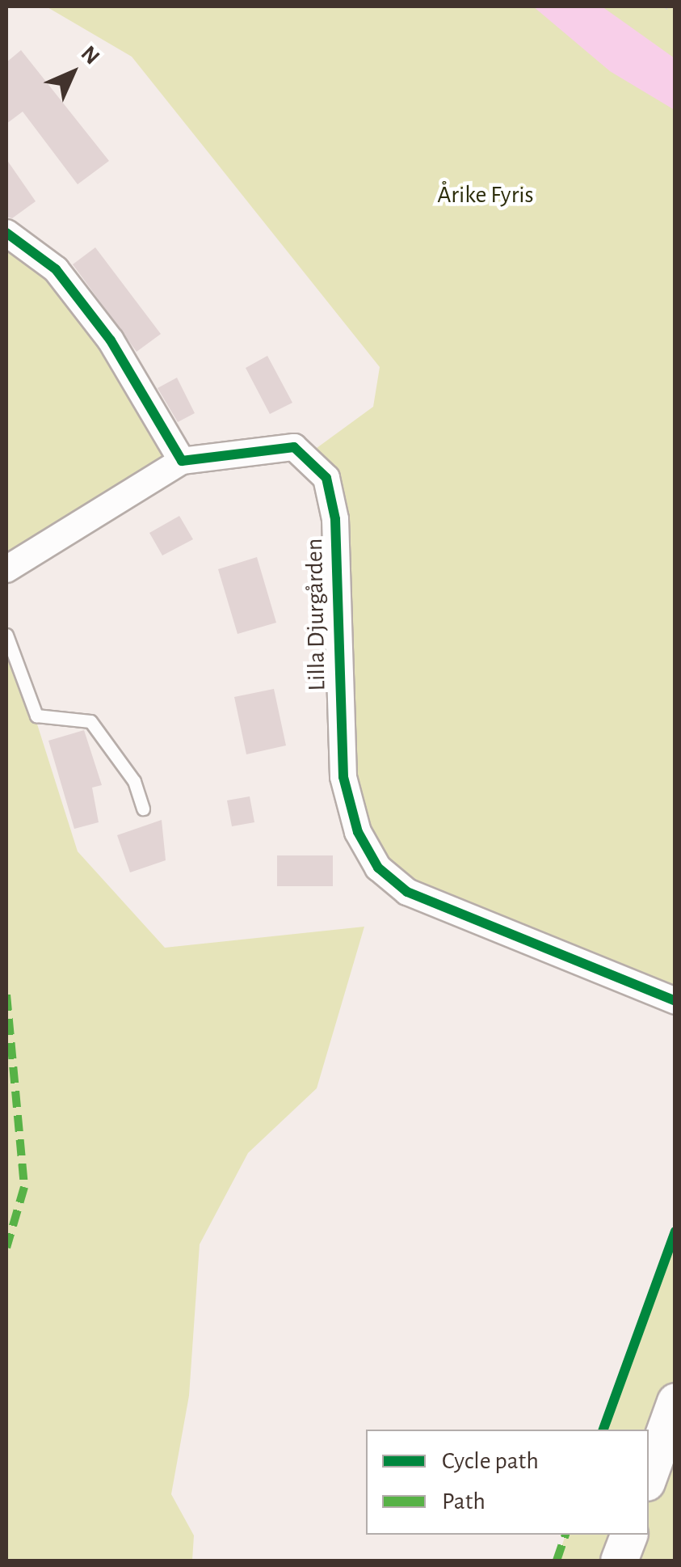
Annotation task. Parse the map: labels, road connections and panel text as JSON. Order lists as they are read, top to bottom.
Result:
{
  "streets": {
    "street": ["Lilla Djurgården"]
  },
  "parks": ["Årike Fyris"],
  "legend": ["Cycle path", "Path"],
  "north": "top right"
}
